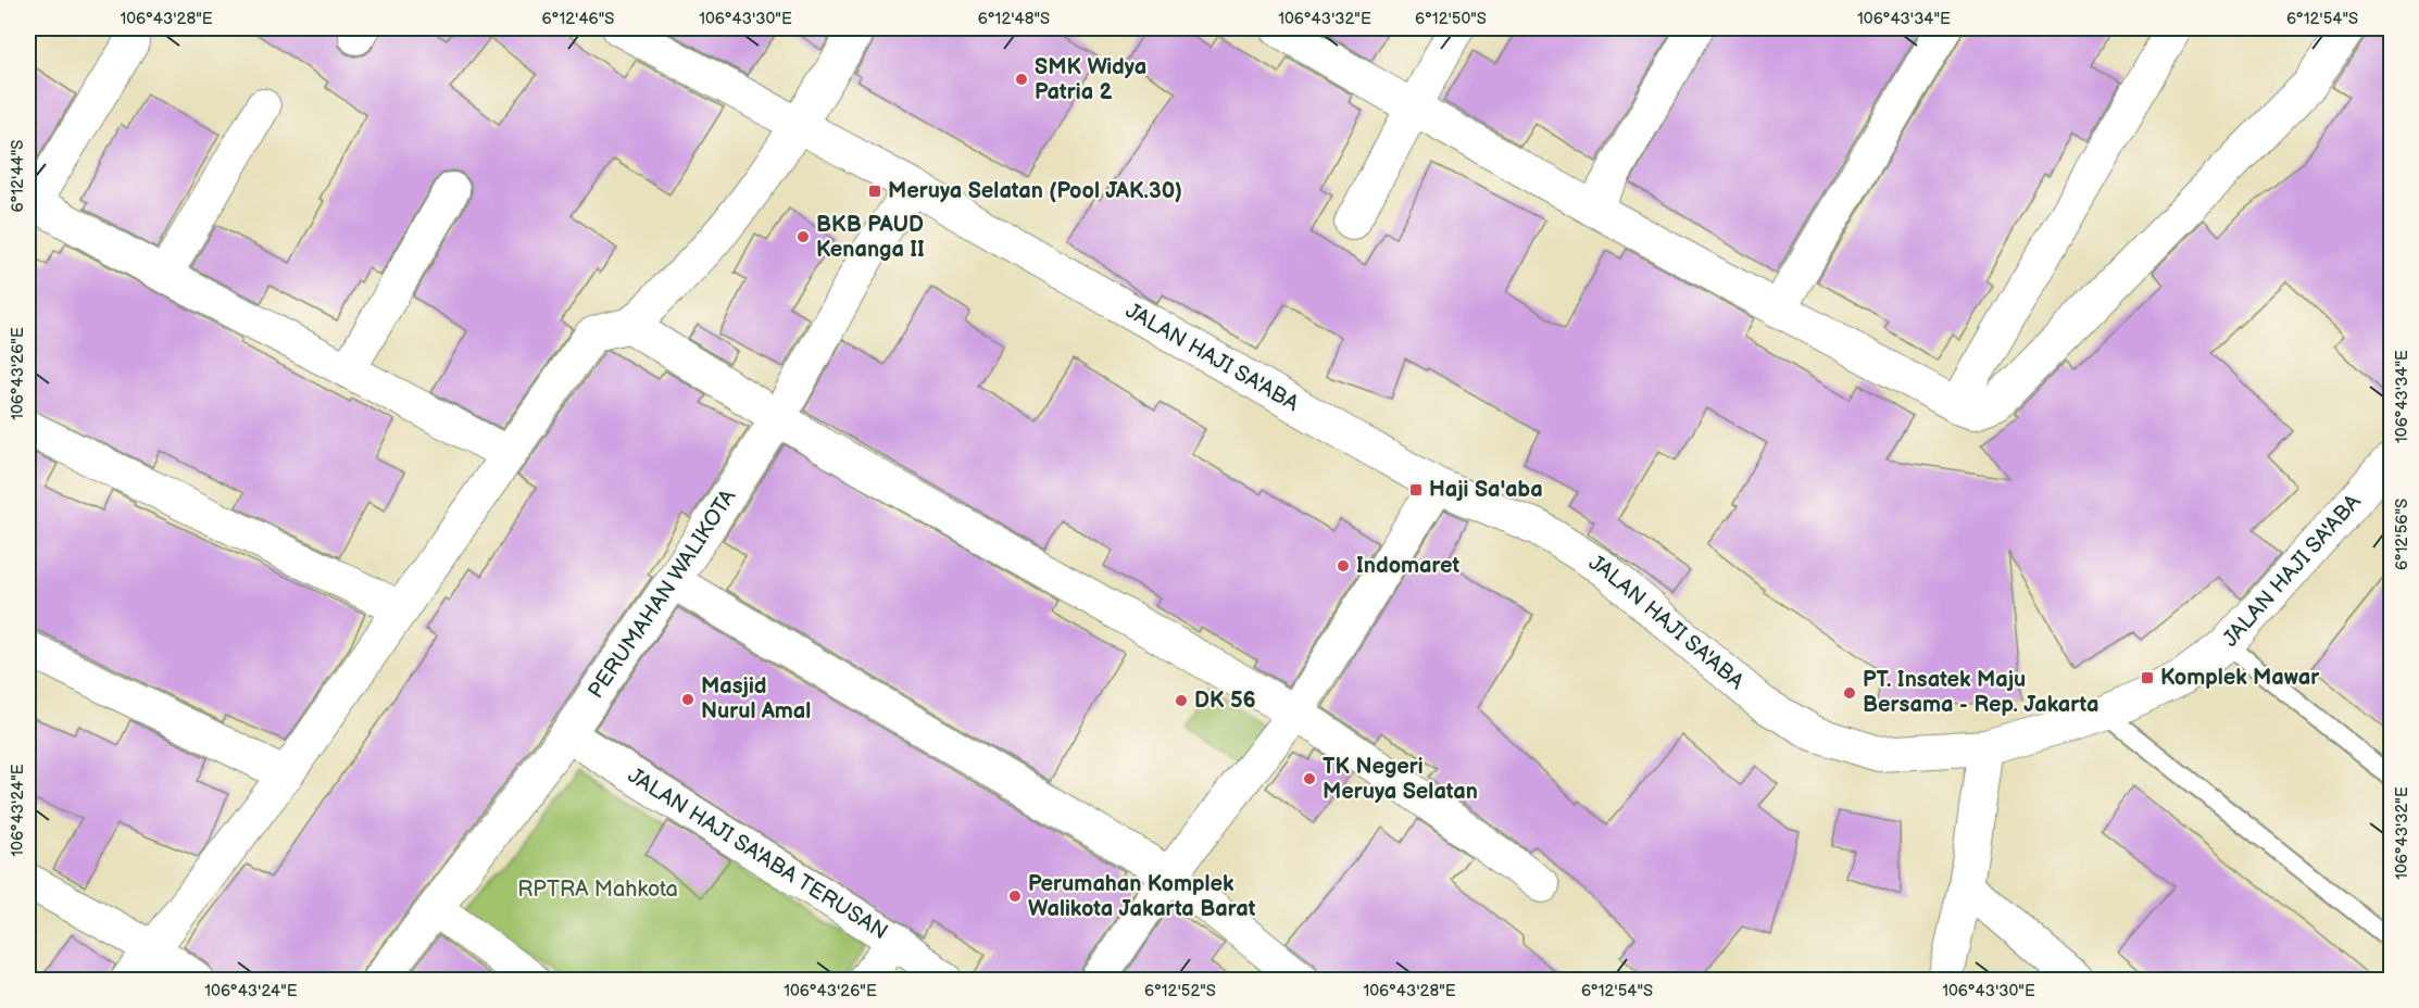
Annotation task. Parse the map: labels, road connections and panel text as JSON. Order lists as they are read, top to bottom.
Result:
{
  "streets": {
    "street": ["JALAN HAJI SA'ABA", "PERUMAHAN WALIKOTA", "JALAN HAJI SA'ABA TERUSAN"]
  },
  "crossings": [
    ["JALAN HAJI SA'ABA", "PERUMAHAN WALIKOTA"],
    ["PERUMAHAN WALIKOTA", "JALAN HAJI SA'ABA TERUSAN"]
  ],
  "parks": ["RPTRA Mahkota"],
  "places": {
    "other": [
      "SMK Widya Patria 2",
      "BKB PAUD Kenanga II",
      "Indomaret",
      "PT. Insatek Maju Bersama - Rep. Jakarta",
      "Masjid Nurul Amal",
      "DK 56",
      "TK Negeri Meruya Selatan",
      "Perumahan Komplek Walikota Jakarta Barat"
    ],
    "transit": ["Meruya Selatan (Pool JAK.30)", "Haji Sa'aba", "Komplek Mawar"]
  },
  "coordinates": [
    "106°43'28\"E",
    "6°12'46\"S",
    "106°43'30\"E",
    "6°12'48\"S",
    "106°43'32\"E",
    "6°12'50\"S",
    "106°43'34\"E",
    "6°12'54\"S",
    "6°12'44\"S",
    "106°43'26\"E",
    "6°12'56\"S",
    "106°43'24\"E",
    "6°12'52\"S"
  ]
}
